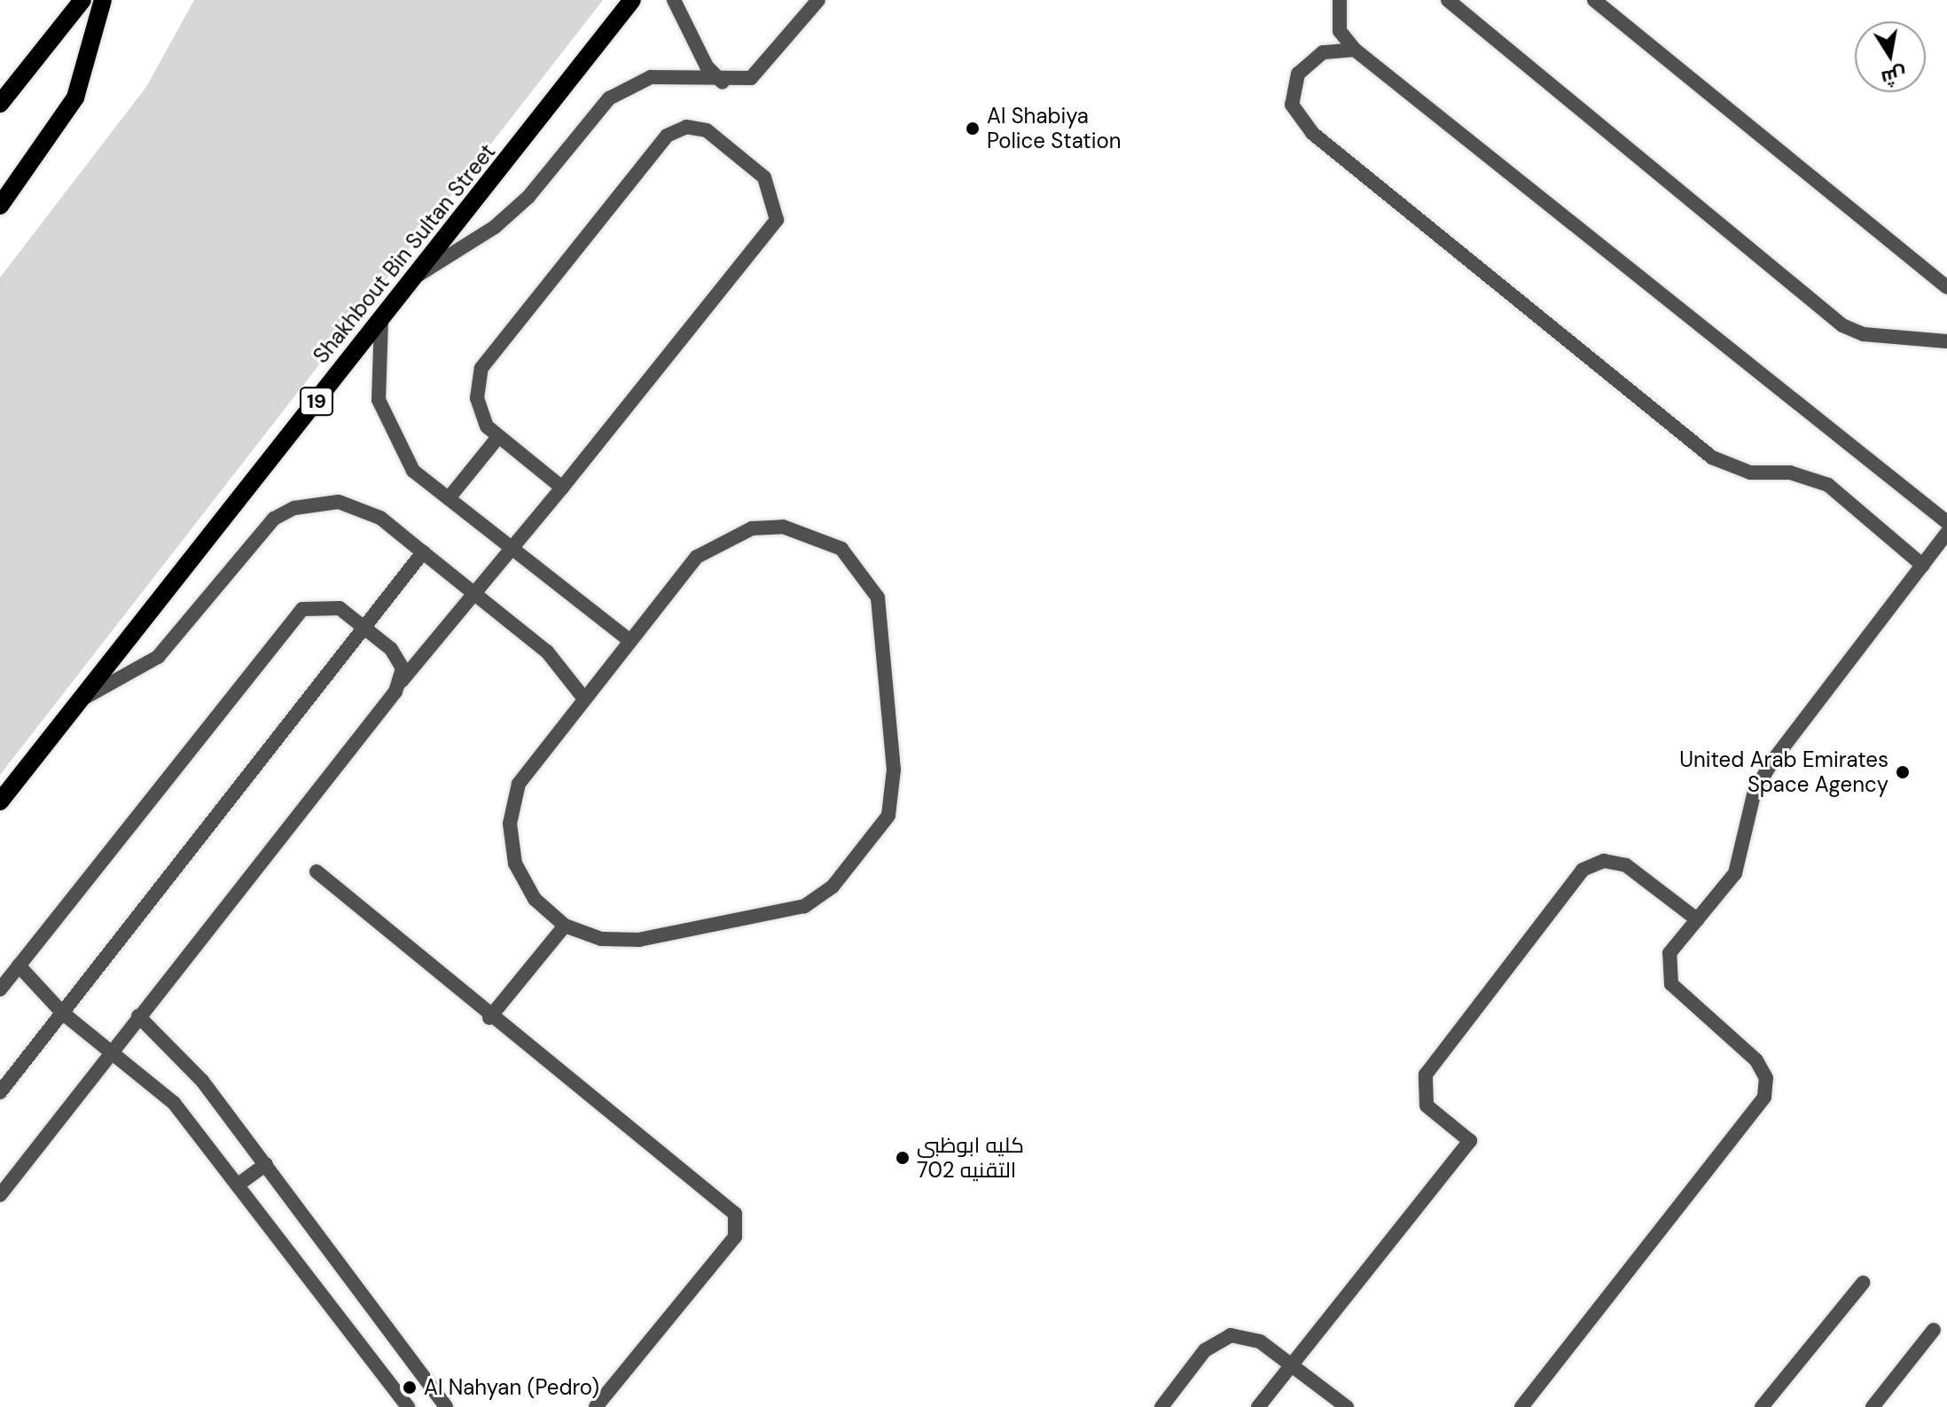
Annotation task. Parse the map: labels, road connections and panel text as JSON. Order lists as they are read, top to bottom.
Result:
{
  "streets": {
    "main road": ["Shakhbout Bin Sultan Street", "19"]
  },
  "places": [
    "Al Shabiya Police Station",
    "United Arab Emirates Space Agency",
    "كليه ابوظبي التقنيه 702",
    "Al Nahyan (Pedro)"
  ],
  "north": "bottom"
}
